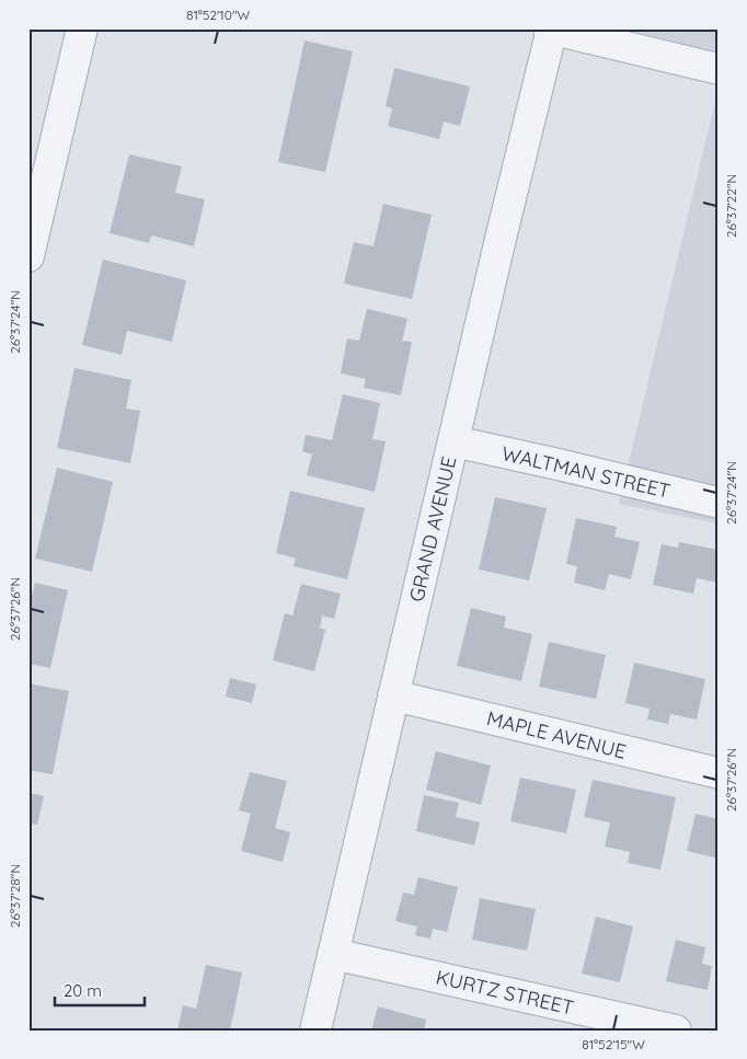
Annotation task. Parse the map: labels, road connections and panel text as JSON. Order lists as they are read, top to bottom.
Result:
{
  "streets": {
    "street": [
      "WALTMAN STREET",
      "GRAND AVENUE",
      "MAPLE AVENUE",
      "KURTZ STREET"
    ]
  },
  "crossings": [
    ["WALTMAN STREET", "GRAND AVENUE"],
    ["GRAND AVENUE", "MAPLE AVENUE"],
    ["GRAND AVENUE", "KURTZ STREET"]
  ],
  "scale_bar": "20 m",
  "coordinates": [
    "81°52'10\"W",
    "26°37'22\"N",
    "26°37'24\"N",
    "26°37'26\"N",
    "26°37'28\"N",
    "81°52'15\"W"
  ]
}
